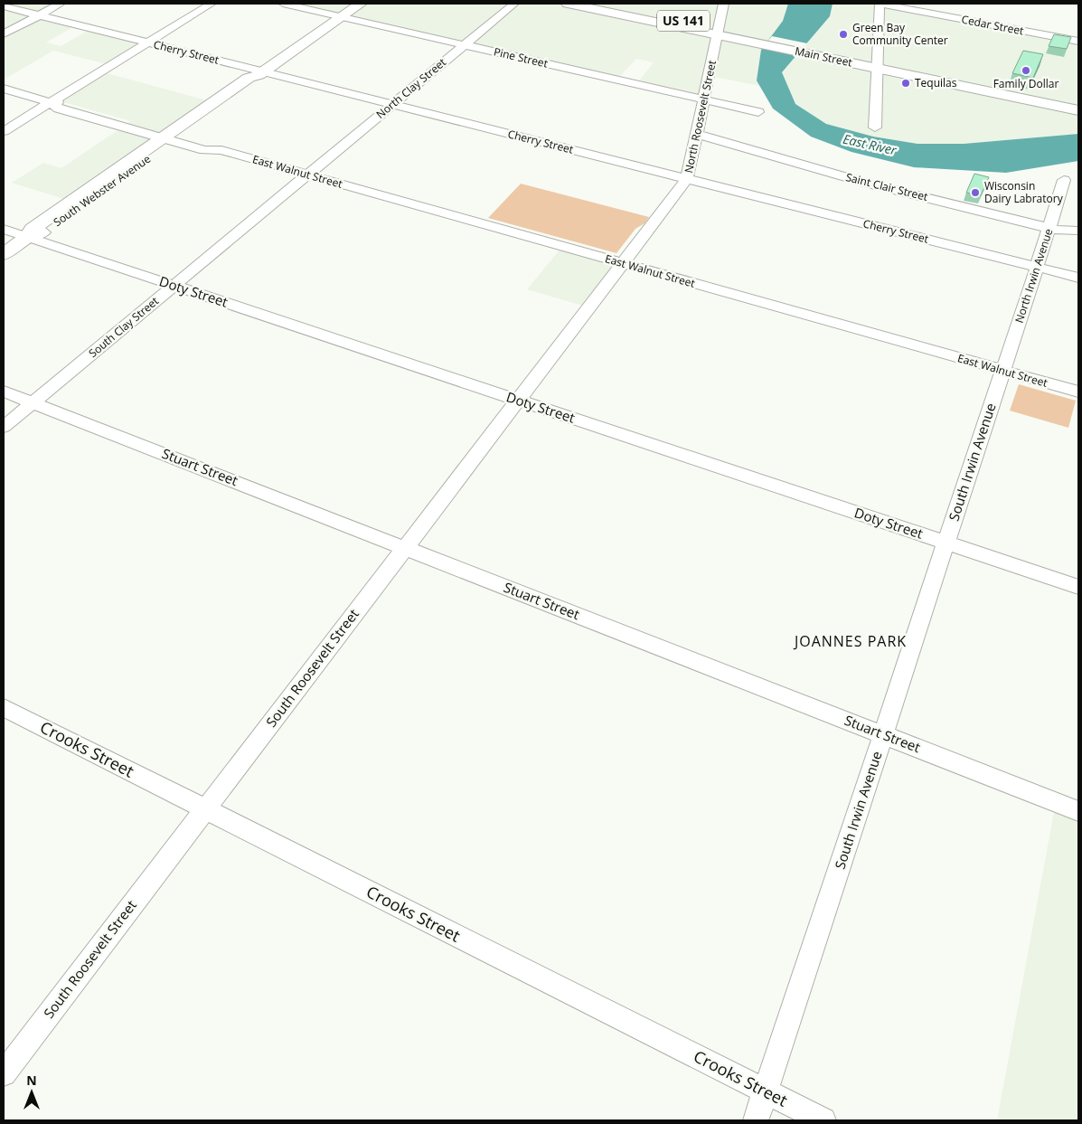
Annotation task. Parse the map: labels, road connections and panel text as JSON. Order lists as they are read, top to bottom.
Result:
{
  "streets": {
    "main road": ["US 141", "Main Street", "South Webster Avenue"],
    "street": [
      "Cedar Street",
      "Cherry Street",
      "Pine Street",
      "North Clay Street",
      "North Roosevelt Street",
      "East Walnut Street",
      "Saint Clair Street",
      "North Irwin Avenue",
      "Doty Street",
      "South Clay Street",
      "South Irwin Avenue",
      "Stuart Street",
      "South Roosevelt Street",
      "Crooks Street"
    ]
  },
  "crossings": [
    ["Cherry Street", "North Clay Street"],
    ["Cherry Street", "North Roosevelt Street"],
    ["Cherry Street", "South Webster Avenue"],
    ["Cherry Street", "North Irwin Avenue"],
    ["Main Street", "North Roosevelt Street"],
    ["Pine Street", "North Clay Street"],
    ["Pine Street", "North Roosevelt Street"],
    ["North Clay Street", "East Walnut Street"],
    ["North Clay Street", "South Clay Street"],
    ["North Roosevelt Street", "East Walnut Street"],
    ["North Roosevelt Street", "Saint Clair Street"],
    ["North Roosevelt Street", "South Roosevelt Street"],
    ["East Walnut Street", "South Webster Avenue"],
    ["East Walnut Street", "North Irwin Avenue"],
    ["East Walnut Street", "South Clay Street"],
    ["East Walnut Street", "South Irwin Avenue"],
    ["East Walnut Street", "South Roosevelt Street"],
    ["Saint Clair Street", "North Irwin Avenue"],
    ["South Webster Avenue", "Doty Street"],
    ["North Irwin Avenue", "South Irwin Avenue"],
    ["Doty Street", "South Clay Street"],
    ["Doty Street", "South Irwin Avenue"],
    ["Doty Street", "South Roosevelt Street"],
    ["South Clay Street", "Stuart Street"],
    ["South Irwin Avenue", "Stuart Street"],
    ["South Irwin Avenue", "Crooks Street"],
    ["Stuart Street", "South Roosevelt Street"],
    ["South Roosevelt Street", "Crooks Street"]
  ],
  "districts": ["JOANNES PARK"],
  "water": ["East River"],
  "places": [
    "Green Bay Community Center",
    "Family Dollar",
    "Tequilas",
    "Wisconsin Dairy Labratory"
  ],
  "north": "top"
}
